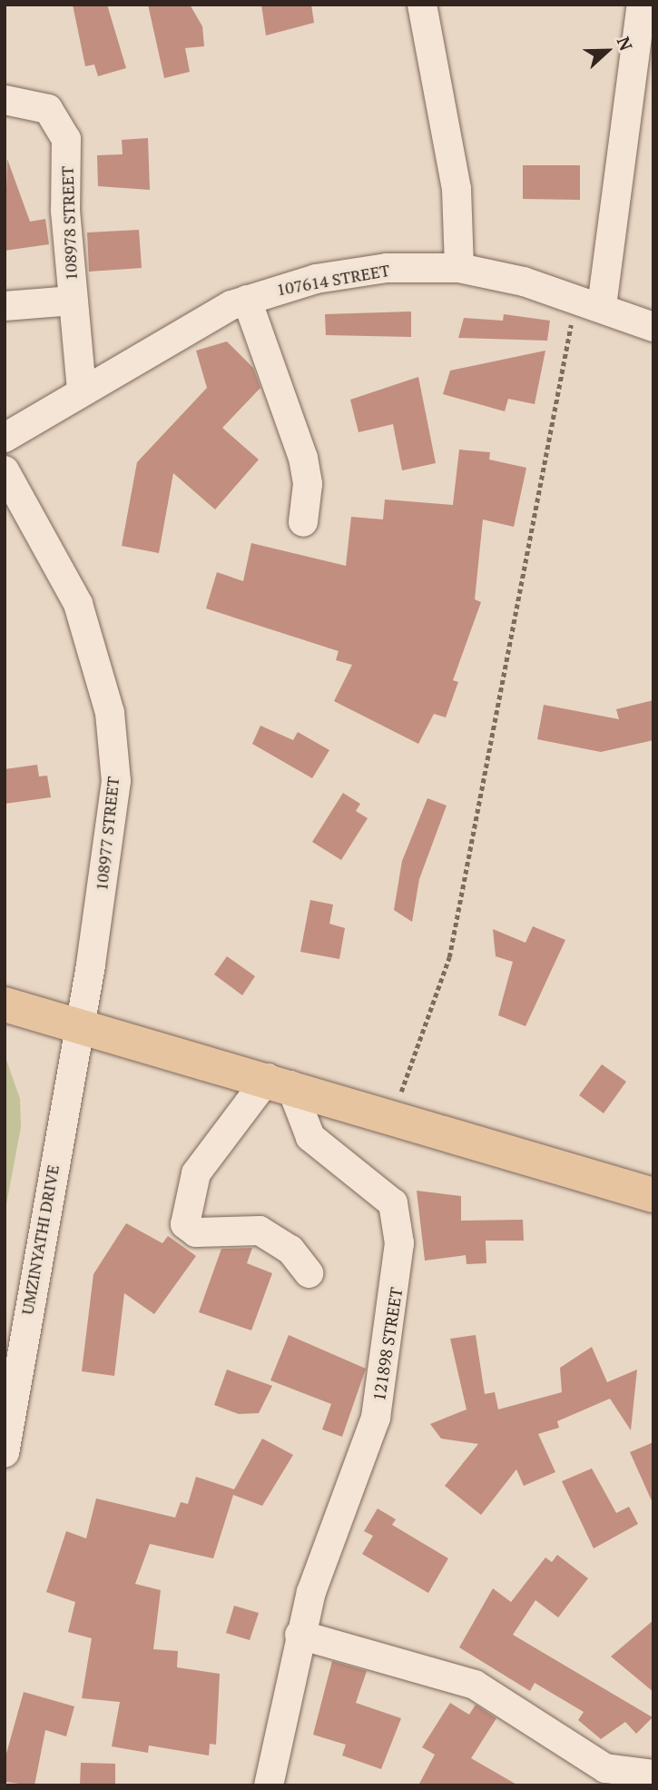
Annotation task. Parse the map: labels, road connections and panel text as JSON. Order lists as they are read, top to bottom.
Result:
{
  "streets": {
    "street": [
      "108978 STREET",
      "107614 STREET",
      "108977 STREET",
      "UMZINYATHI DRIVE",
      "121898 STREET"
    ]
  },
  "crossings": [
    ["108978 STREET", "107614 STREET"],
    ["108977 STREET", "UMZINYATHI DRIVE"]
  ],
  "north": "right"
}
